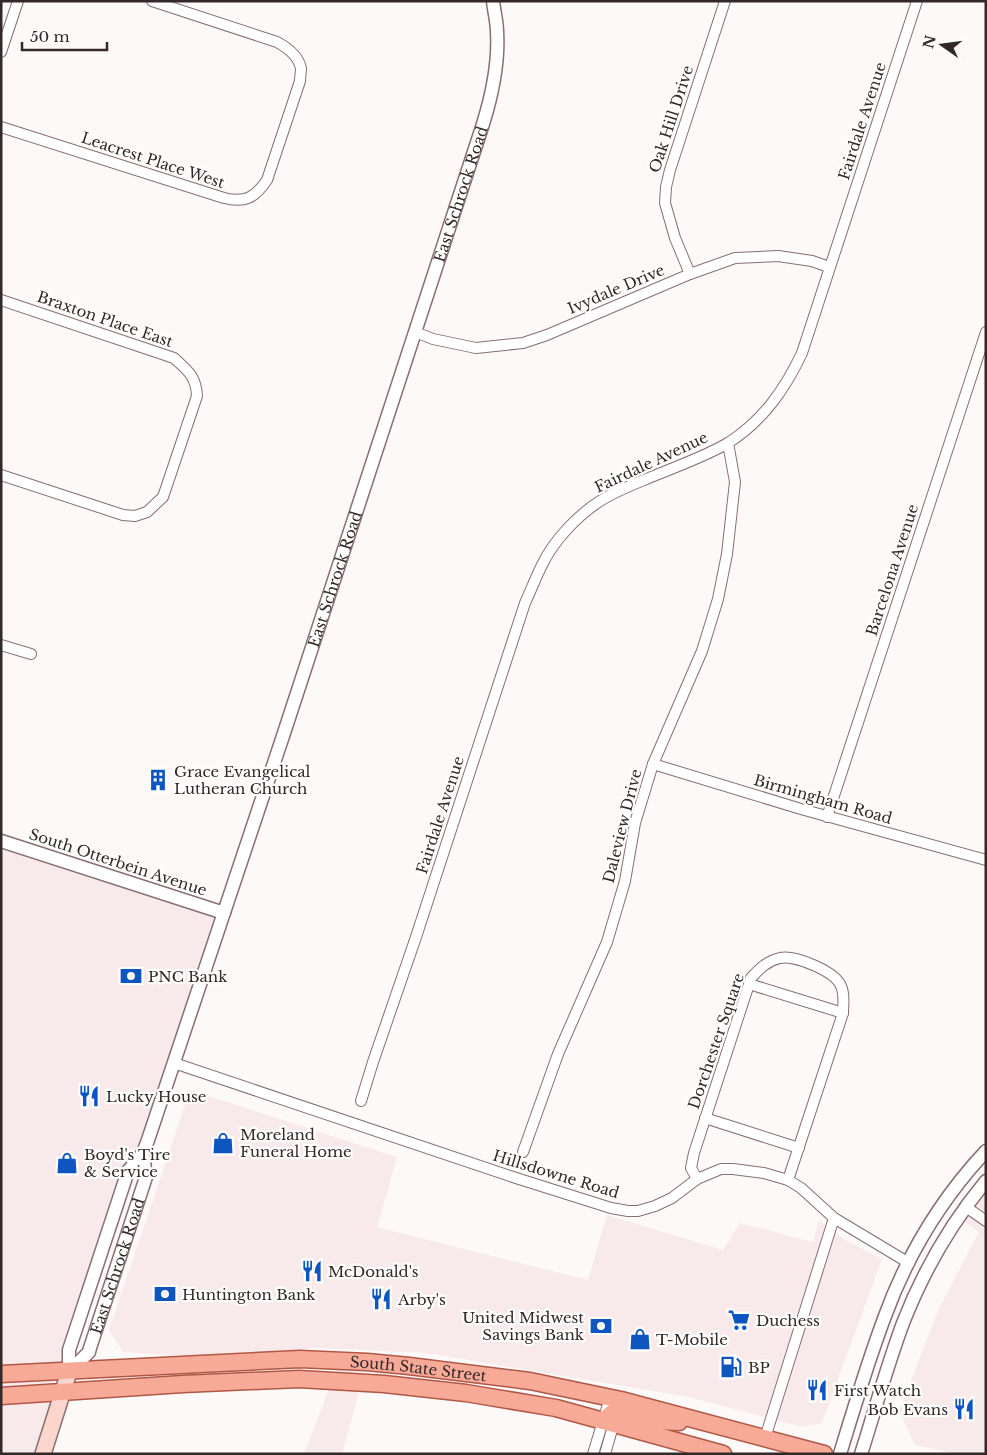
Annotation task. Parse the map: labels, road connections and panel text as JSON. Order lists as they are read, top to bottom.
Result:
{
  "streets": {
    "main road": ["East Schrock Road", "South State Street"],
    "street": [
      "Oak Hill Drive",
      "Fairdale Avenue",
      "Leacrest Place West",
      "Ivydale Drive",
      "Braxton Place East",
      "Barcelona Avenue",
      "Birmingham Road",
      "Daleview Drive",
      "South Otterbein Avenue",
      "Dorchester Square",
      "Hillsdowne Road"
    ]
  },
  "crossings": [
    ["Oak Hill Drive", "Ivydale Drive"],
    ["Fairdale Avenue", "Ivydale Drive"],
    ["Fairdale Avenue", "Daleview Drive"],
    ["East Schrock Road", "Ivydale Drive"],
    ["East Schrock Road", "South Otterbein Avenue"],
    ["East Schrock Road", "Hillsdowne Road"],
    ["East Schrock Road", "South State Street"],
    ["Barcelona Avenue", "Birmingham Road"],
    ["Birmingham Road", "Daleview Drive"],
    ["Dorchester Square", "Hillsdowne Road"]
  ],
  "places": {
    "building": ["Grace Evangelical Lutheran Church"],
    "bank": ["PNC Bank", "Huntington Bank", "United Midwest Savings Bank"],
    "restaurant": [
      "Lucky House",
      "McDonald's",
      "Arby's",
      "First Watch",
      "Bob Evans"
    ],
    "shop": ["Moreland Funeral Home", "Boyd's Tire & Service", "T-Mobile"],
    "supermarket": ["Duchess"],
    "fuel station": ["BP"]
  },
  "scale_bar": "50 m",
  "north": "left"
}
